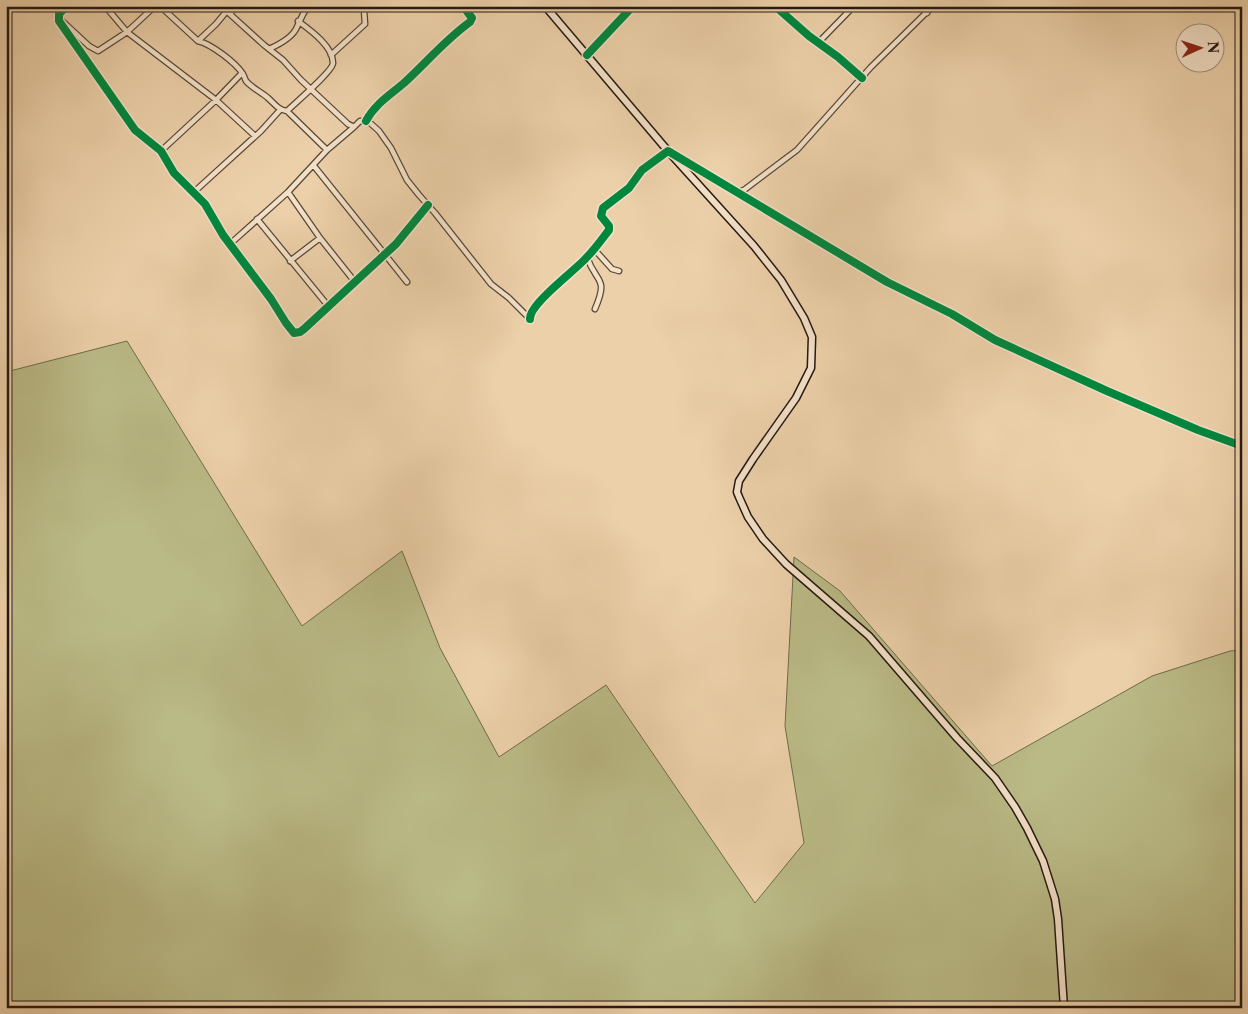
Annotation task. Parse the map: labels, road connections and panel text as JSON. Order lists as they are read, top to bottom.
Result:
{
  "north": "right"
}
